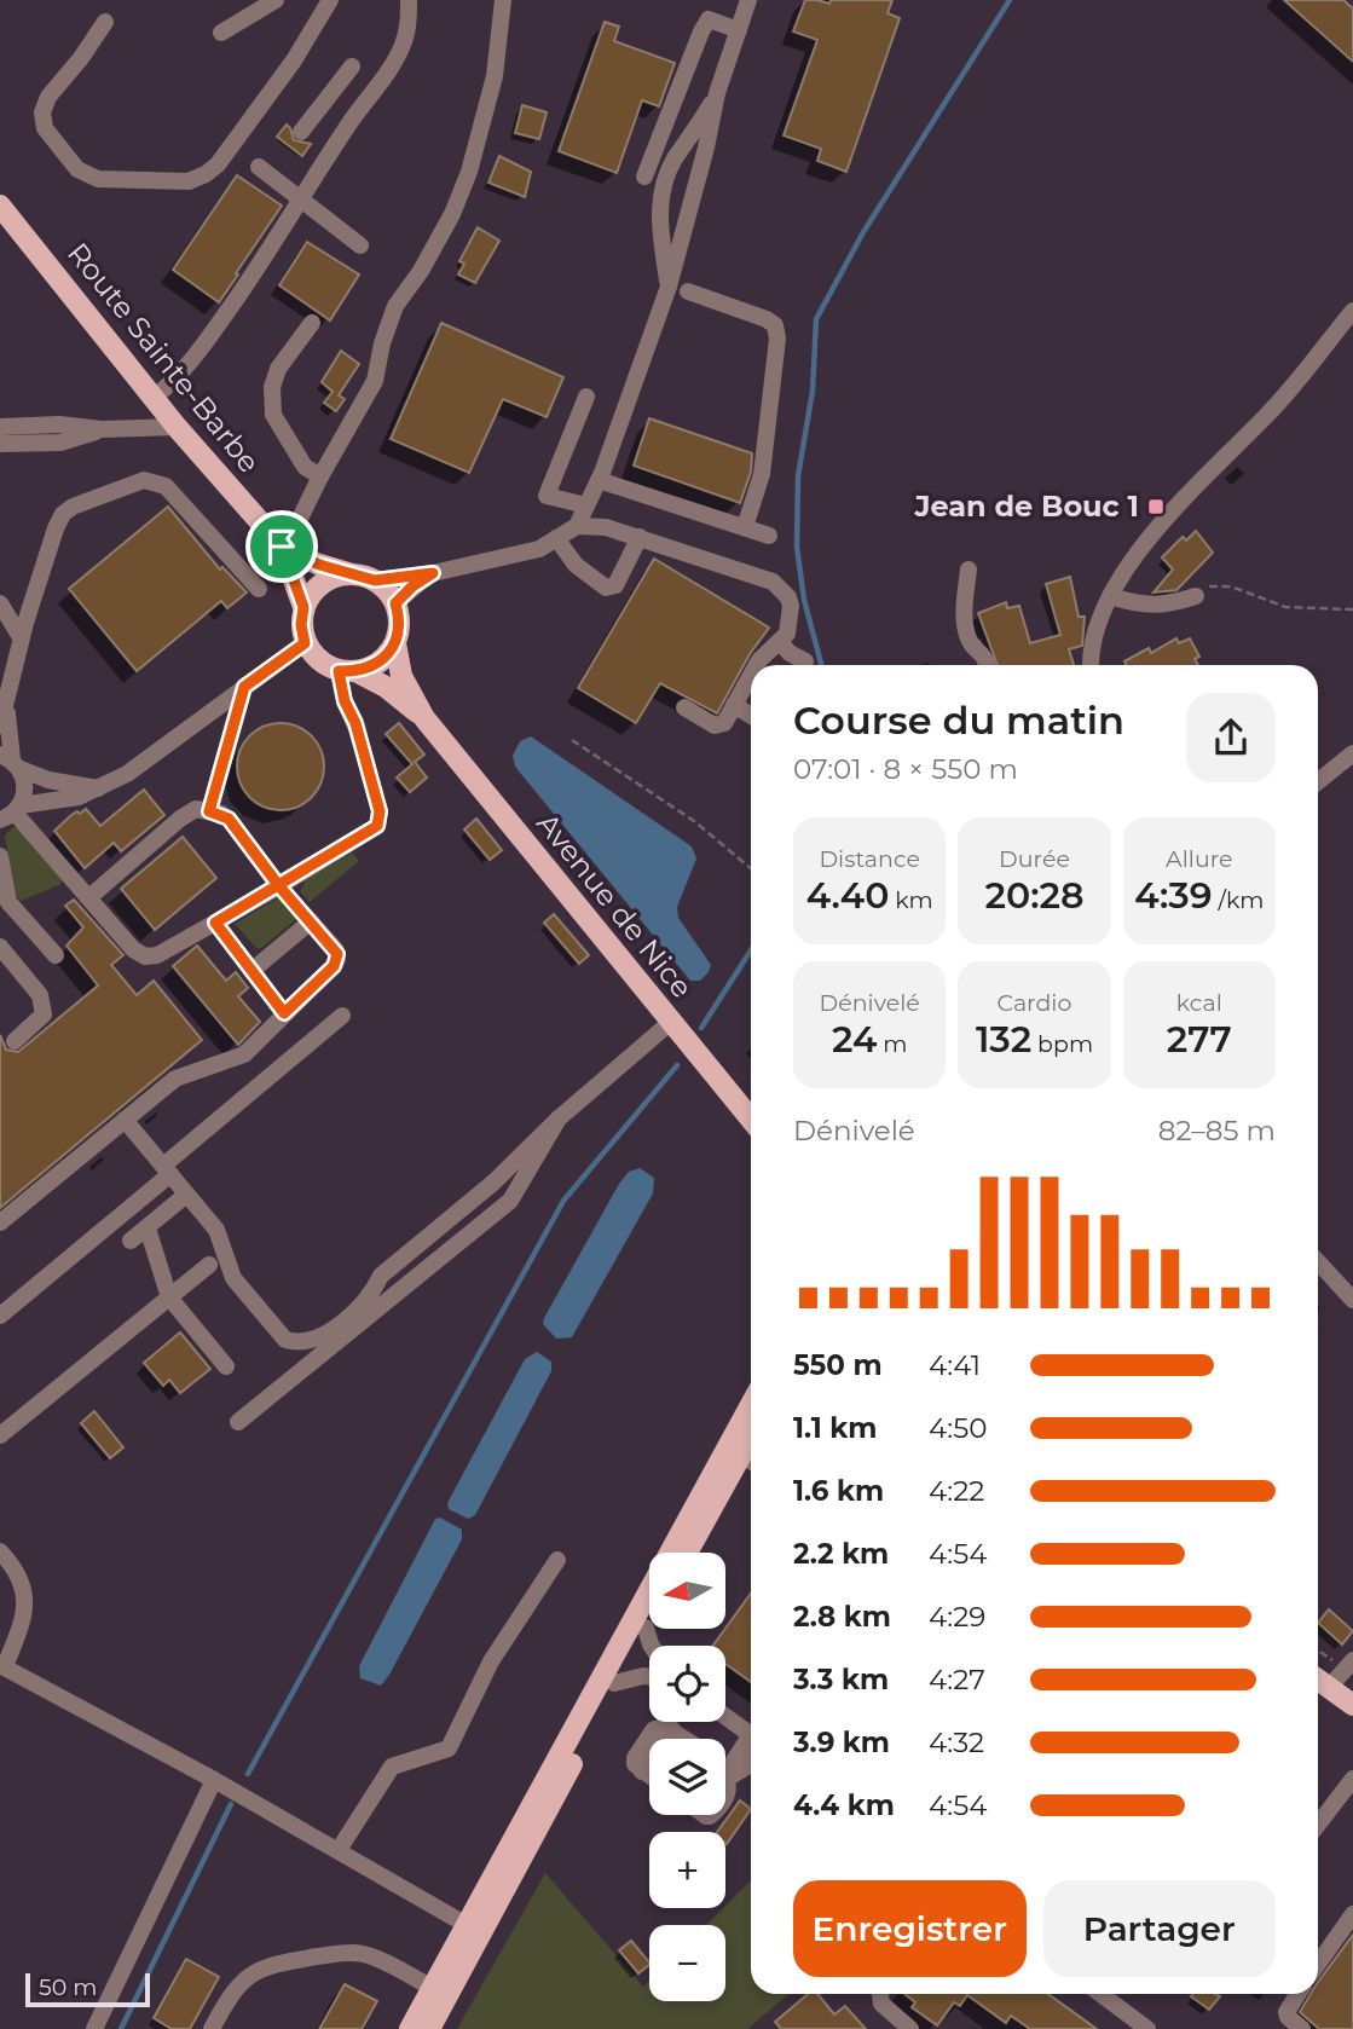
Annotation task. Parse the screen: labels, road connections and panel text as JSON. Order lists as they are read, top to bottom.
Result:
{
  "streets": {
    "main road": ["Route Sainte-Barbe", "Avenue de Nice"]
  },
  "crossings": [
    ["Route Sainte-Barbe", "Avenue de Nice"]
  ],
  "places": {
    "transit": ["Jean de Bouc 1"]
  },
  "scale_bar": "50 m",
  "north": "left",
  "page": {
    "heading": ["Course du matin", "07:01 · 8 × 550 m"],
    "stats": [
      ["Distance", "4.40 km"],
      ["Durée", "20:28"],
      ["Allure", "4:39 /km"],
      ["Dénivelé", "24 m"],
      ["Cardio", "132 bpm"],
      ["kcal", "277"]
    ],
    "chart": ["Dénivelé", "82–85 m"],
    "list": [
      {
        "name": "550 m",
        "note": "4:41"
      },
      {
        "name": "1.1 km",
        "note": "4:50"
      },
      {
        "name": "1.6 km",
        "note": "4:22"
      },
      {
        "name": "2.2 km",
        "note": "4:54"
      },
      {
        "name": "2.8 km",
        "note": "4:29"
      },
      {
        "name": "3.3 km",
        "note": "4:27"
      },
      {
        "name": "3.9 km",
        "note": "4:32"
      },
      {
        "name": "4.4 km",
        "note": "4:54"
      }
    ],
    "map_buttons": ["+", "−"],
    "buttons": ["Enregistrer", "Partager"],
    "scale": "50 m"
  }
}
